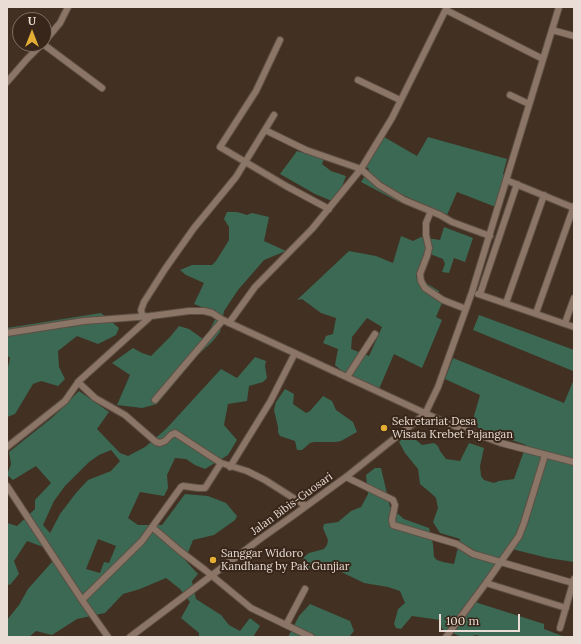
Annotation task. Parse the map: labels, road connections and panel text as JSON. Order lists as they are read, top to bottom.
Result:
{
  "streets": {
    "street": ["Jalan Bibis-Guosari"]
  },
  "places": ["Sekretariat Desa Wisata Krebet Pajangan", "Sanggar Widoro Kandhang by Pak Gunjiar"],
  "scale_bar": "100 m",
  "north": "top"
}
